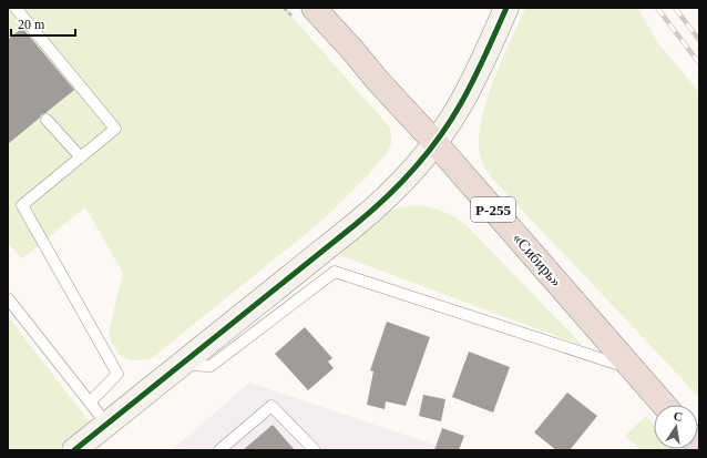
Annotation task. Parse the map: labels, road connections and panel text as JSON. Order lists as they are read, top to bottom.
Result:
{
  "streets": {
    "highway": ["Р-255", "«Сибирь»"]
  },
  "scale_bar": "20 m",
  "north": "top"
}
